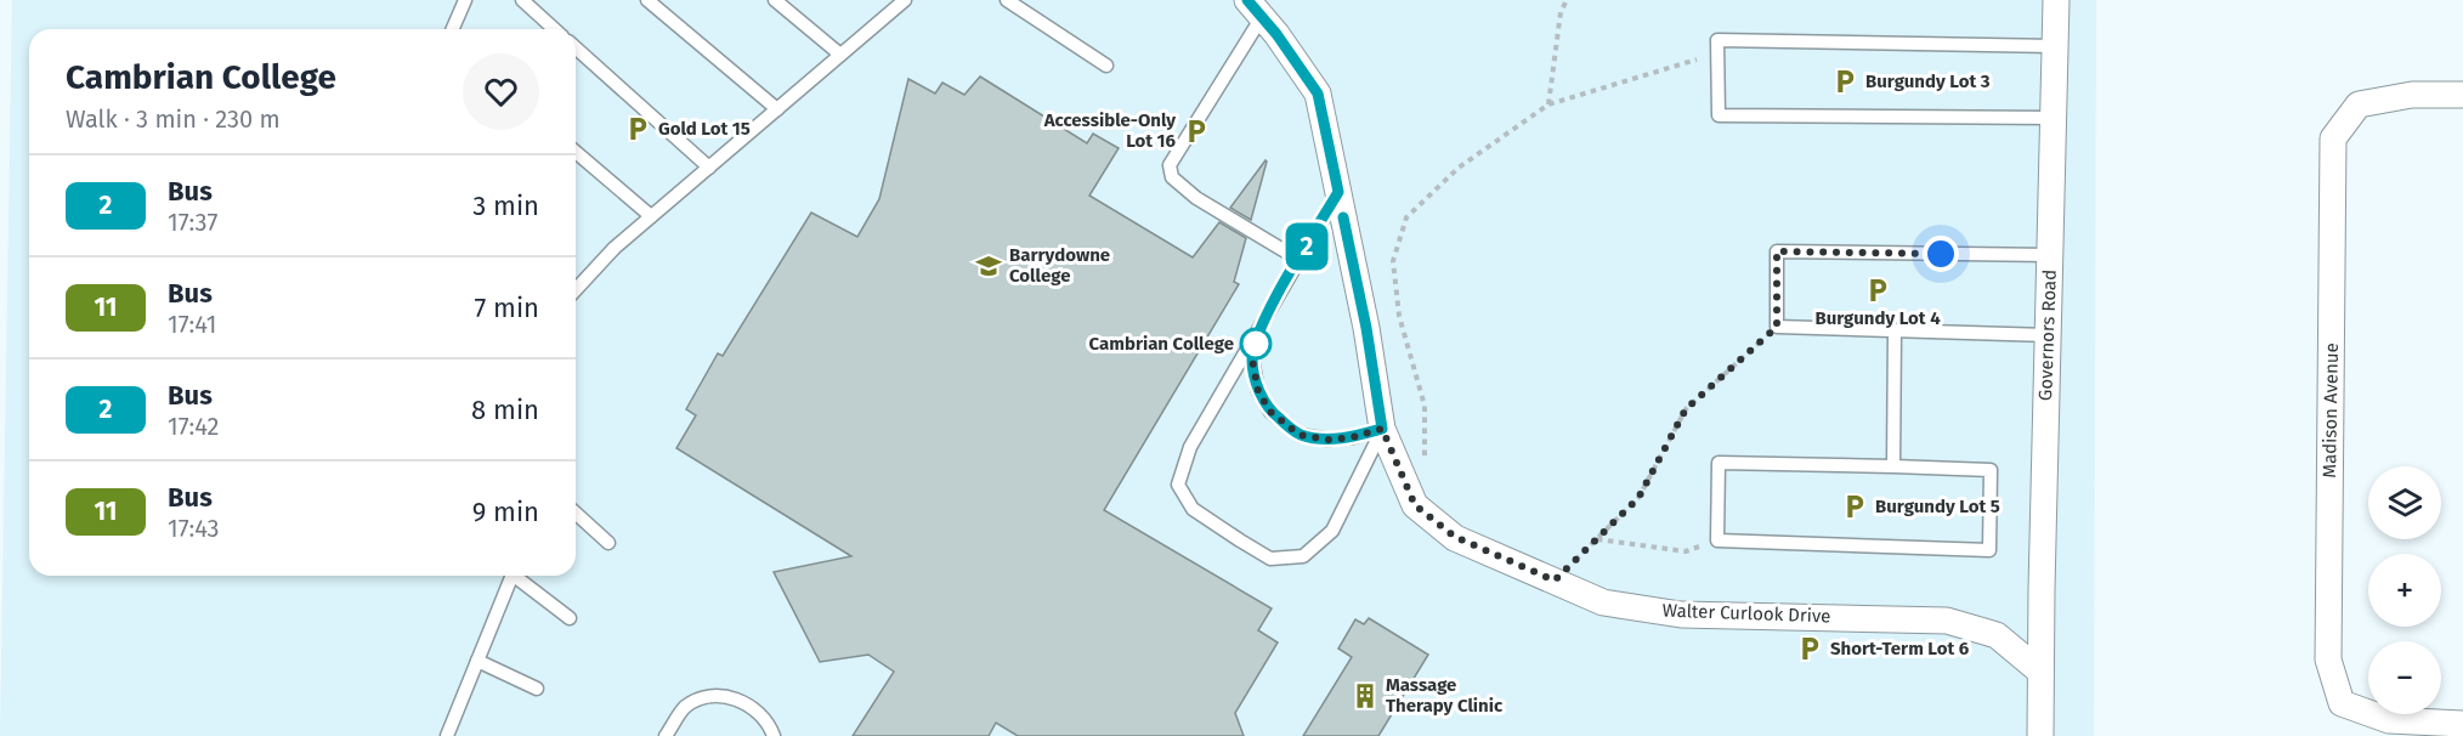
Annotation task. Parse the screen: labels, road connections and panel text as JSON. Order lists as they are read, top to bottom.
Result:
{
  "streets": {
    "street": ["Governors Road", "Madison Avenue", "Walter Curlook Drive"]
  },
  "crossings": [
    ["Governors Road", "Walter Curlook Drive"]
  ],
  "places": {
    "parking": [
      "Burgundy Lot 3",
      "Gold Lot 15",
      "Accessible-Only Lot 16",
      "Burgundy Lot 4",
      "Burgundy Lot 5",
      "Short-Term Lot 6"
    ],
    "school or university": ["Barrydowne College"],
    "other": ["Cambrian College"],
    "building": ["Massage Therapy Clinic"]
  },
  "lines": ["bus line 2"],
  "page": {
    "on_map": "2",
    "heading": ["Cambrian College", "Walk · 3 min · 230 m"],
    "list": [
      {
        "mark": "2",
        "name": "Bus",
        "note": "17:37",
        "value": "3 min"
      },
      {
        "mark": "11",
        "name": "Bus",
        "note": "17:41",
        "value": "7 min"
      },
      {
        "mark": "2",
        "name": "Bus",
        "note": "17:42",
        "value": "8 min"
      },
      {
        "mark": "11",
        "name": "Bus",
        "note": "17:43",
        "value": "9 min"
      }
    ],
    "map_buttons": ["+", "−"]
  }
}
